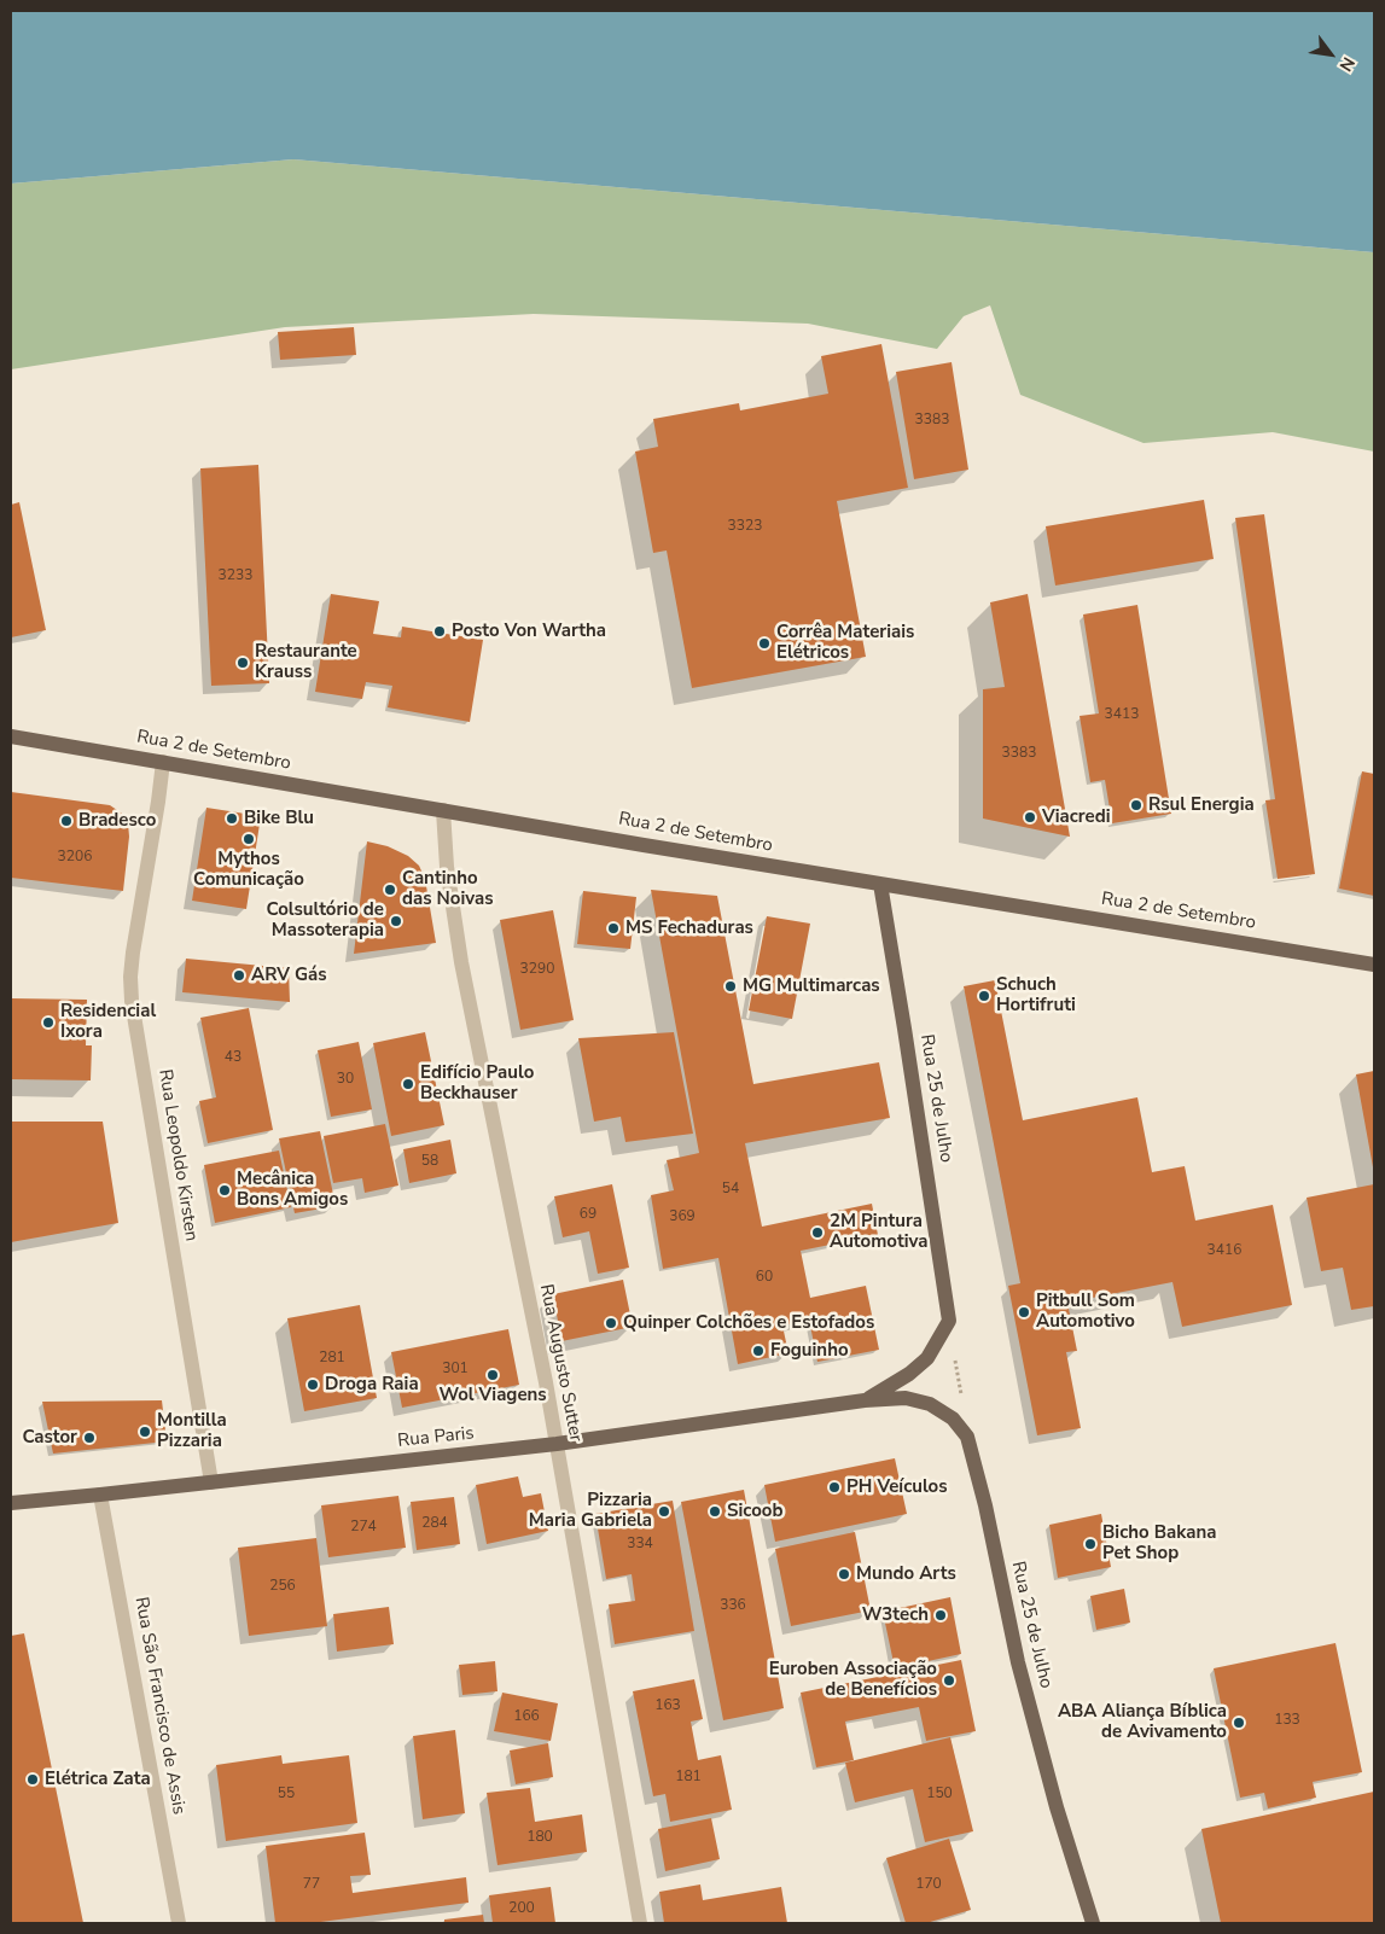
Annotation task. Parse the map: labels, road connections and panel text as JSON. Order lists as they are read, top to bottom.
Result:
{
  "streets": {
    "main road": ["Rua 2 de Setembro", "Rua 25 de Julho", "Rua Paris"],
    "street": ["Rua Leopoldo Kirsten", "Rua Augusto Sutter", "Rua São Francisco de Assis"]
  },
  "crossings": [
    ["Rua 2 de Setembro", "Rua 25 de Julho"],
    ["Rua 2 de Setembro", "Rua Leopoldo Kirsten"],
    ["Rua 2 de Setembro", "Rua Augusto Sutter"],
    ["Rua 25 de Julho", "Rua Paris"],
    ["Rua Leopoldo Kirsten", "Rua Paris"],
    ["Rua Augusto Sutter", "Rua Paris"],
    ["Rua Paris", "Rua São Francisco de Assis"]
  ],
  "places": [
    "Posto Von Wartha",
    "Corrêa Materiais Elétricos",
    "Restaurante Krauss",
    "Rsul Energia",
    "Viacredi",
    "Bike Blu",
    "Bradesco",
    "Mythos Comunicação",
    "Cantinho das Noivas",
    "Colsultório de Massoterapia",
    "MS Fechaduras",
    "ARV Gás",
    "MG Multimarcas",
    "Schuch Hortifruti",
    "Residencial Ixora",
    "Edifício Paulo Beckhauser",
    "Mecânica Bons Amigos",
    "2M Pintura Automotiva",
    "Pitbull Som Automotivo",
    "Quinper Colchões e Estofados",
    "Foguinho",
    "Wol Viagens",
    "Droga Raia",
    "Montilla Pizzaria",
    "Castor",
    "PH Veículos",
    "Pizzaria Maria Gabriela",
    "Sicoob",
    "Bicho Bakana Pet Shop",
    "Mundo Arts",
    "W3tech",
    "Euroben Associação de Benefícios",
    "ABA Aliança Bíblica de Avivamento",
    "Elétrica Zata"
  ],
  "house_numbers": [
    "3383",
    "3323",
    "3233",
    "3413",
    "3383",
    "3206",
    "3290",
    "43",
    "30",
    "58",
    "54",
    "69",
    "369",
    "3416",
    "60",
    "281",
    "301",
    "284",
    "274",
    "334",
    "256",
    "336",
    "163",
    "166",
    "133",
    "181",
    "55",
    "150",
    "180",
    "77",
    "170",
    "200"
  ],
  "north": "bottom right"
}
